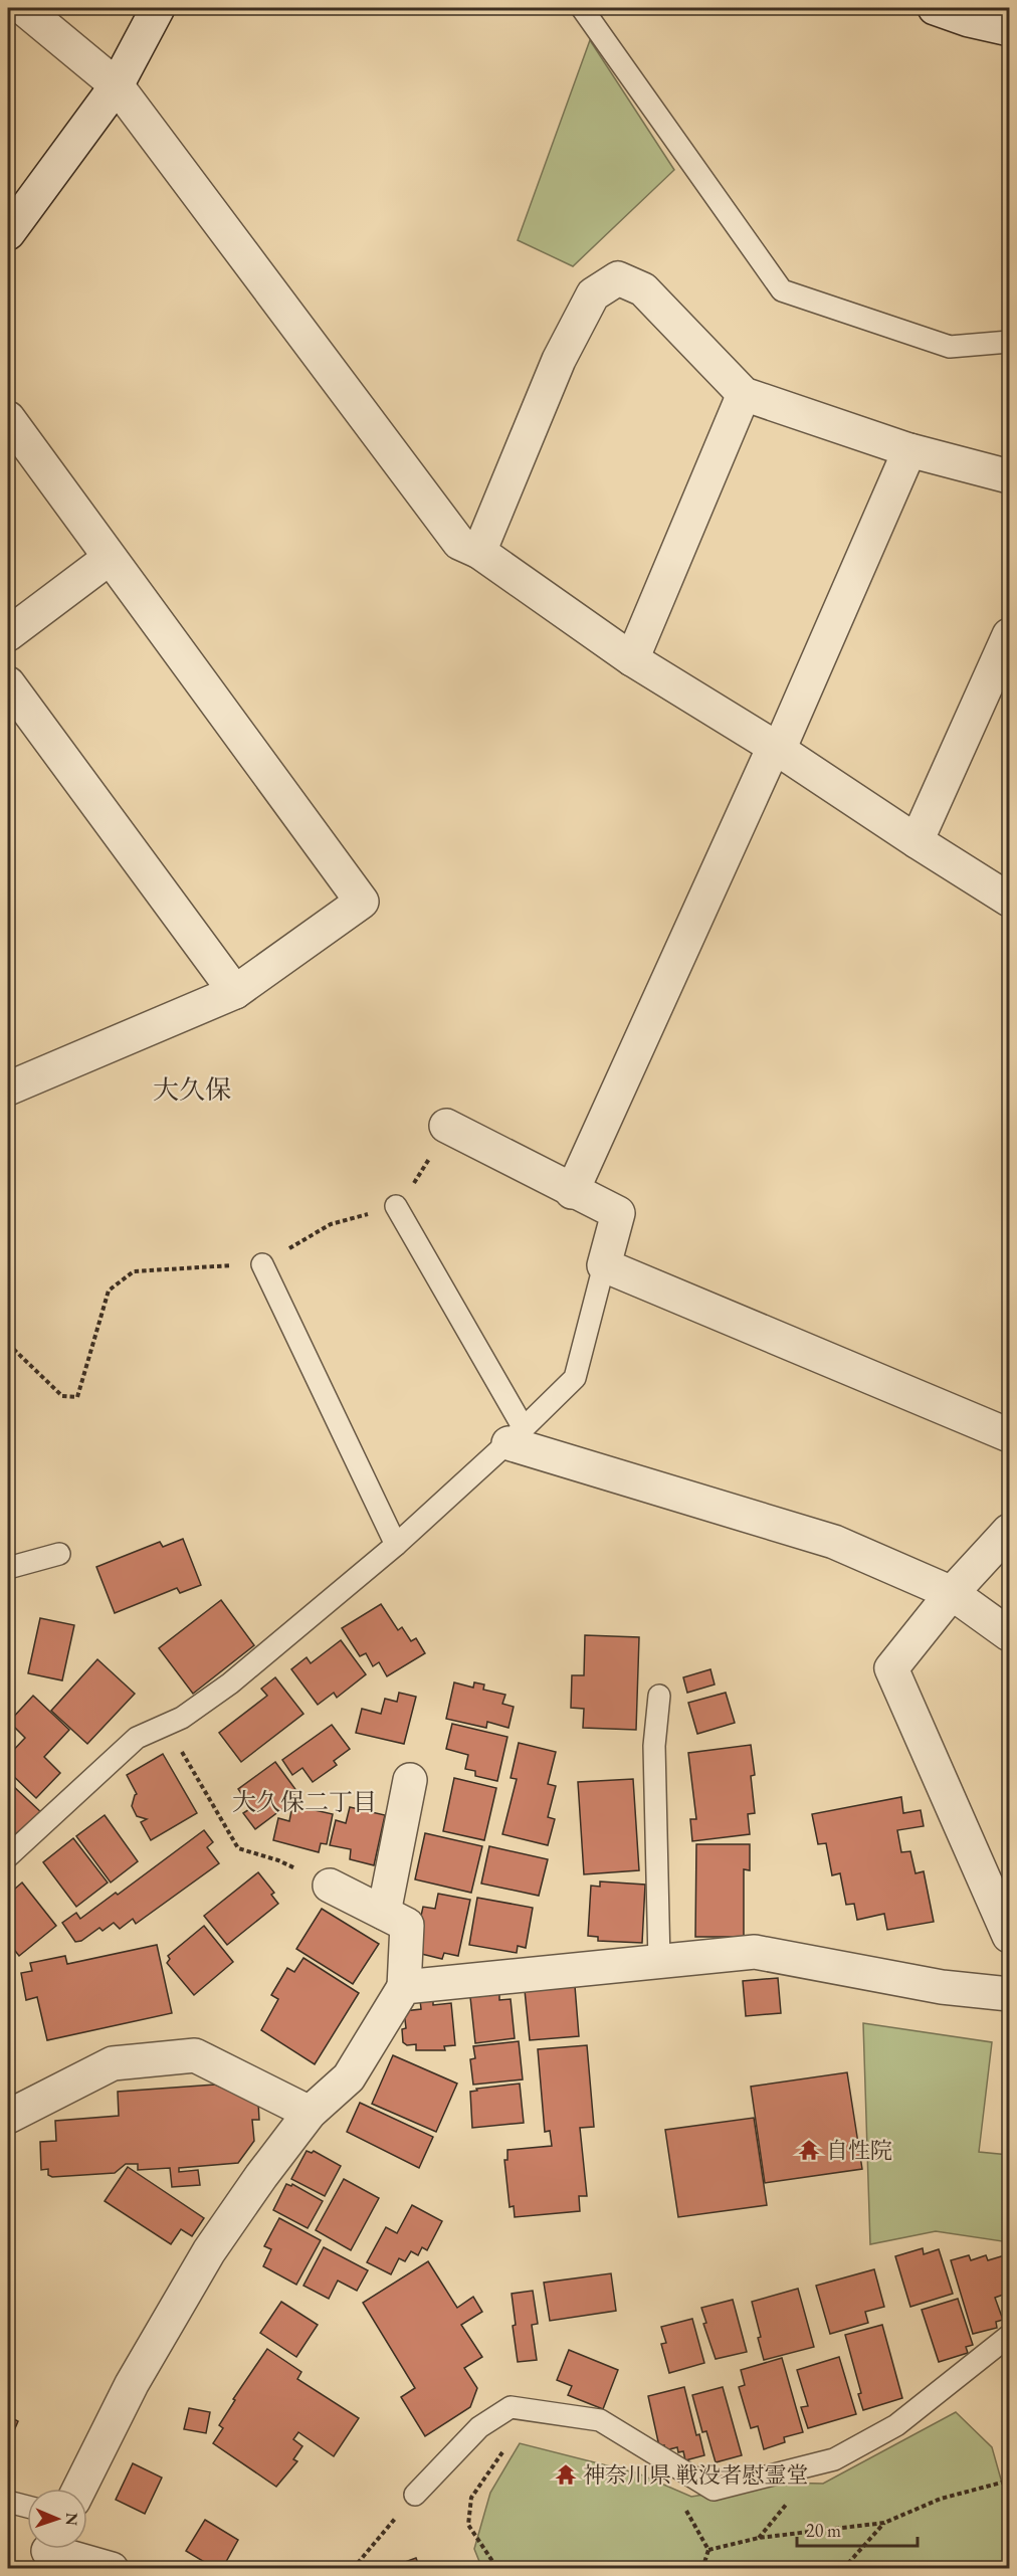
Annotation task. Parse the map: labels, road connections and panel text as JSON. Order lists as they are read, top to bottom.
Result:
{
  "districts": ["大久保", "大久保二丁目"],
  "places": {
    "temple": ["自性院", "神奈川県 戦没者慰霊堂"]
  },
  "scale_bar": "20 m",
  "north": "right"
}
